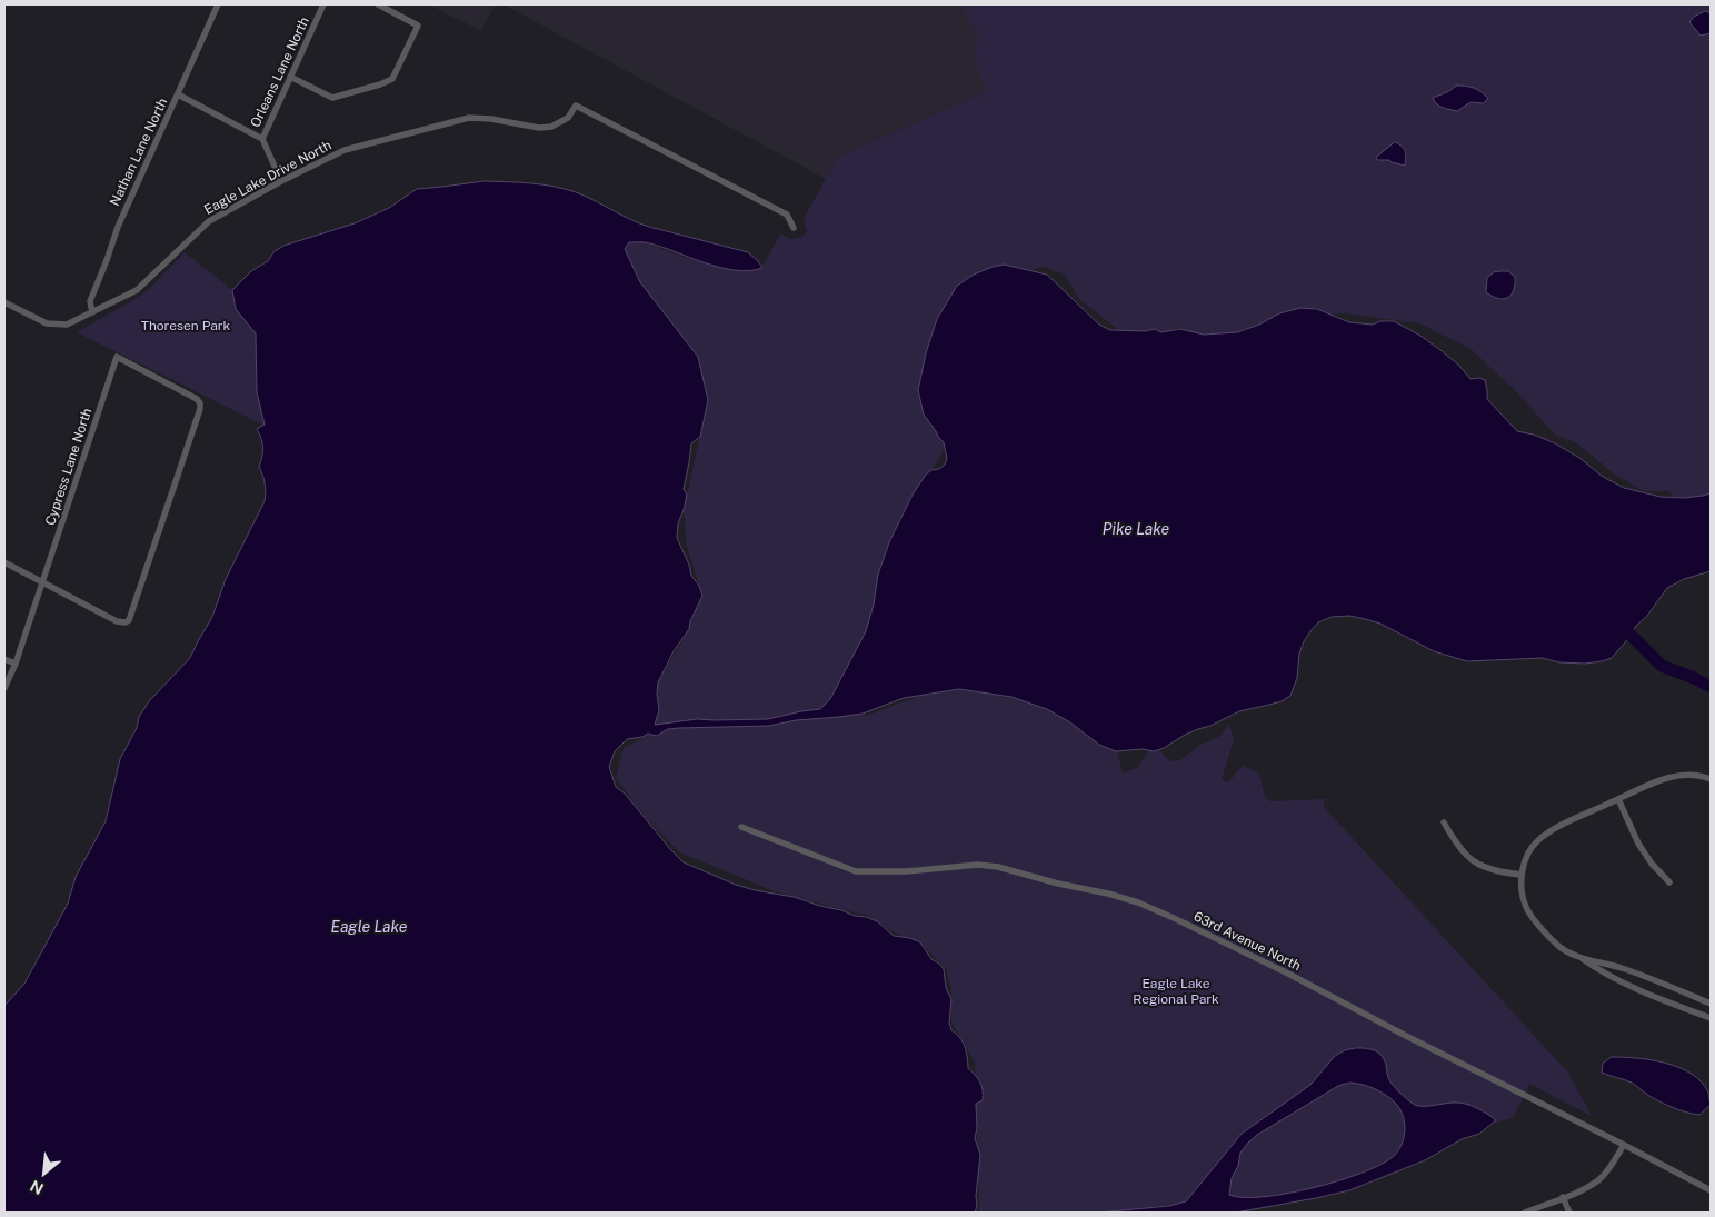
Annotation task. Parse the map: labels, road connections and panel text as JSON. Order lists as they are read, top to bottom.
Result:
{
  "streets": {
    "street": [
      "Orleans Lane North",
      "Nathan Lane North",
      "Eagle Lake Drive North",
      "Cypress Lane North",
      "63rd Avenue North"
    ]
  },
  "crossings": [
    ["Orleans Lane North", "Eagle Lake Drive North"],
    ["Nathan Lane North", "Eagle Lake Drive North"]
  ],
  "water": ["Pike Lake", "Eagle Lake"],
  "parks": ["Thoresen Park", "Eagle Lake Regional Park"],
  "north": "bottom left"
}
